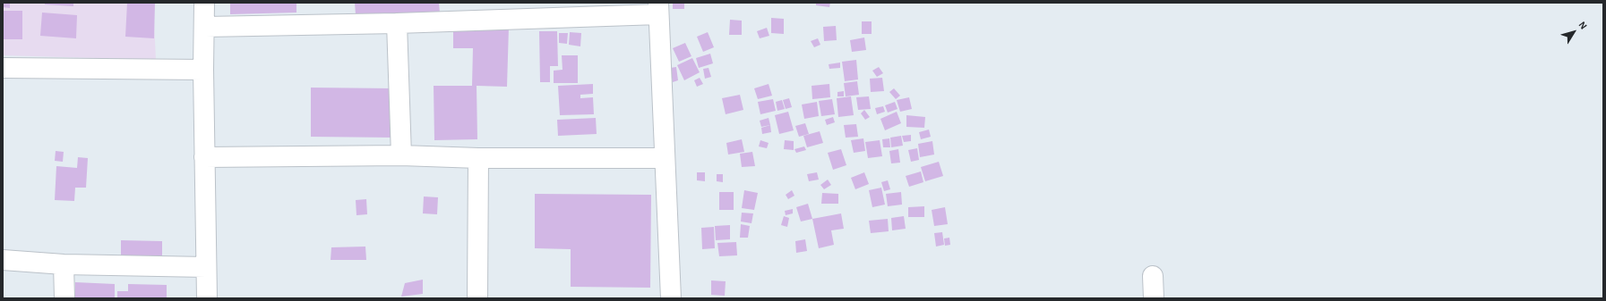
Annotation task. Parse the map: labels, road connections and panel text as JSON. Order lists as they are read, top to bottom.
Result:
{
  "north": "top right"
}
